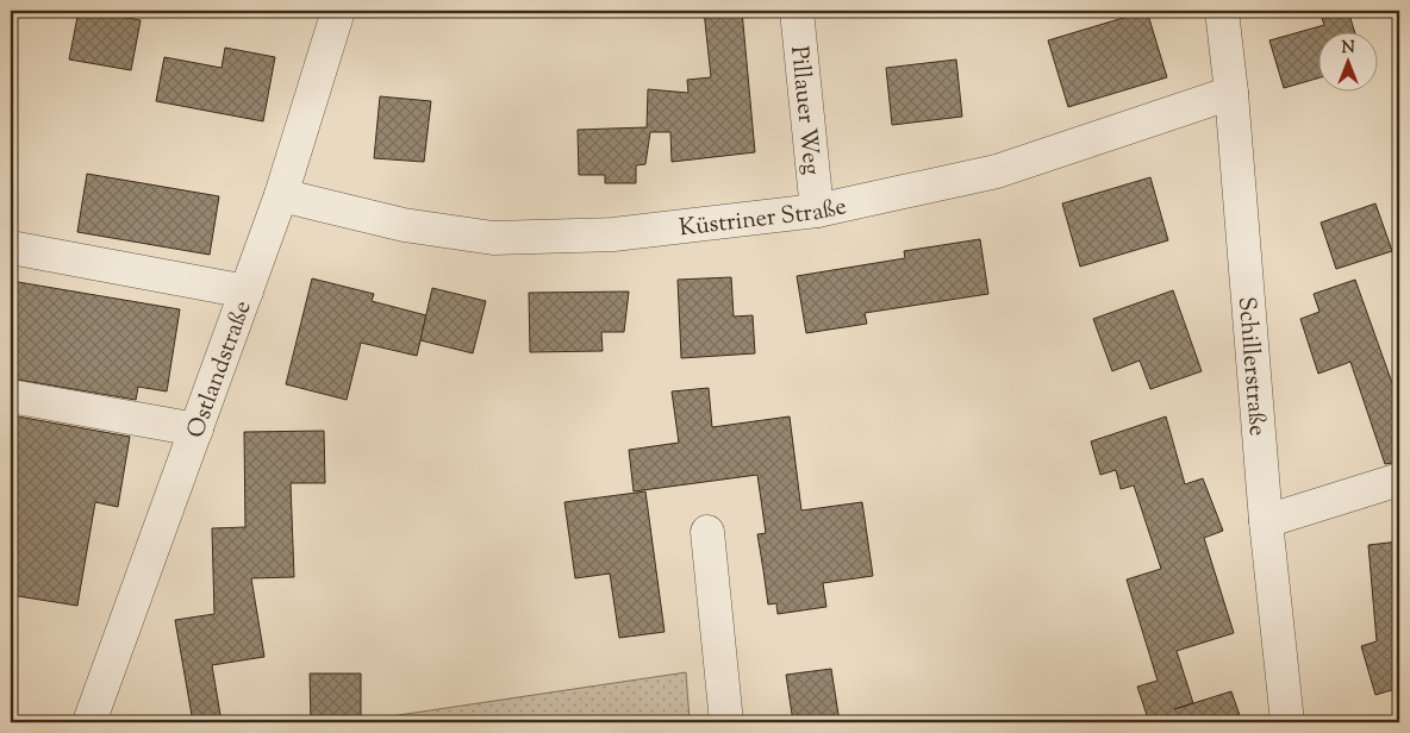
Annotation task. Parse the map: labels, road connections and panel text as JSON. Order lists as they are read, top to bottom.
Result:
{
  "streets": {
    "street": [
      "Pillauer Weg",
      "Küstriner Straße",
      "Schillerstraße",
      "Ostlandstraße"
    ]
  },
  "crossings": [
    ["Pillauer Weg", "Küstriner Straße"],
    ["Küstriner Straße", "Schillerstraße"],
    ["Küstriner Straße", "Ostlandstraße"]
  ],
  "north": "top"
}
